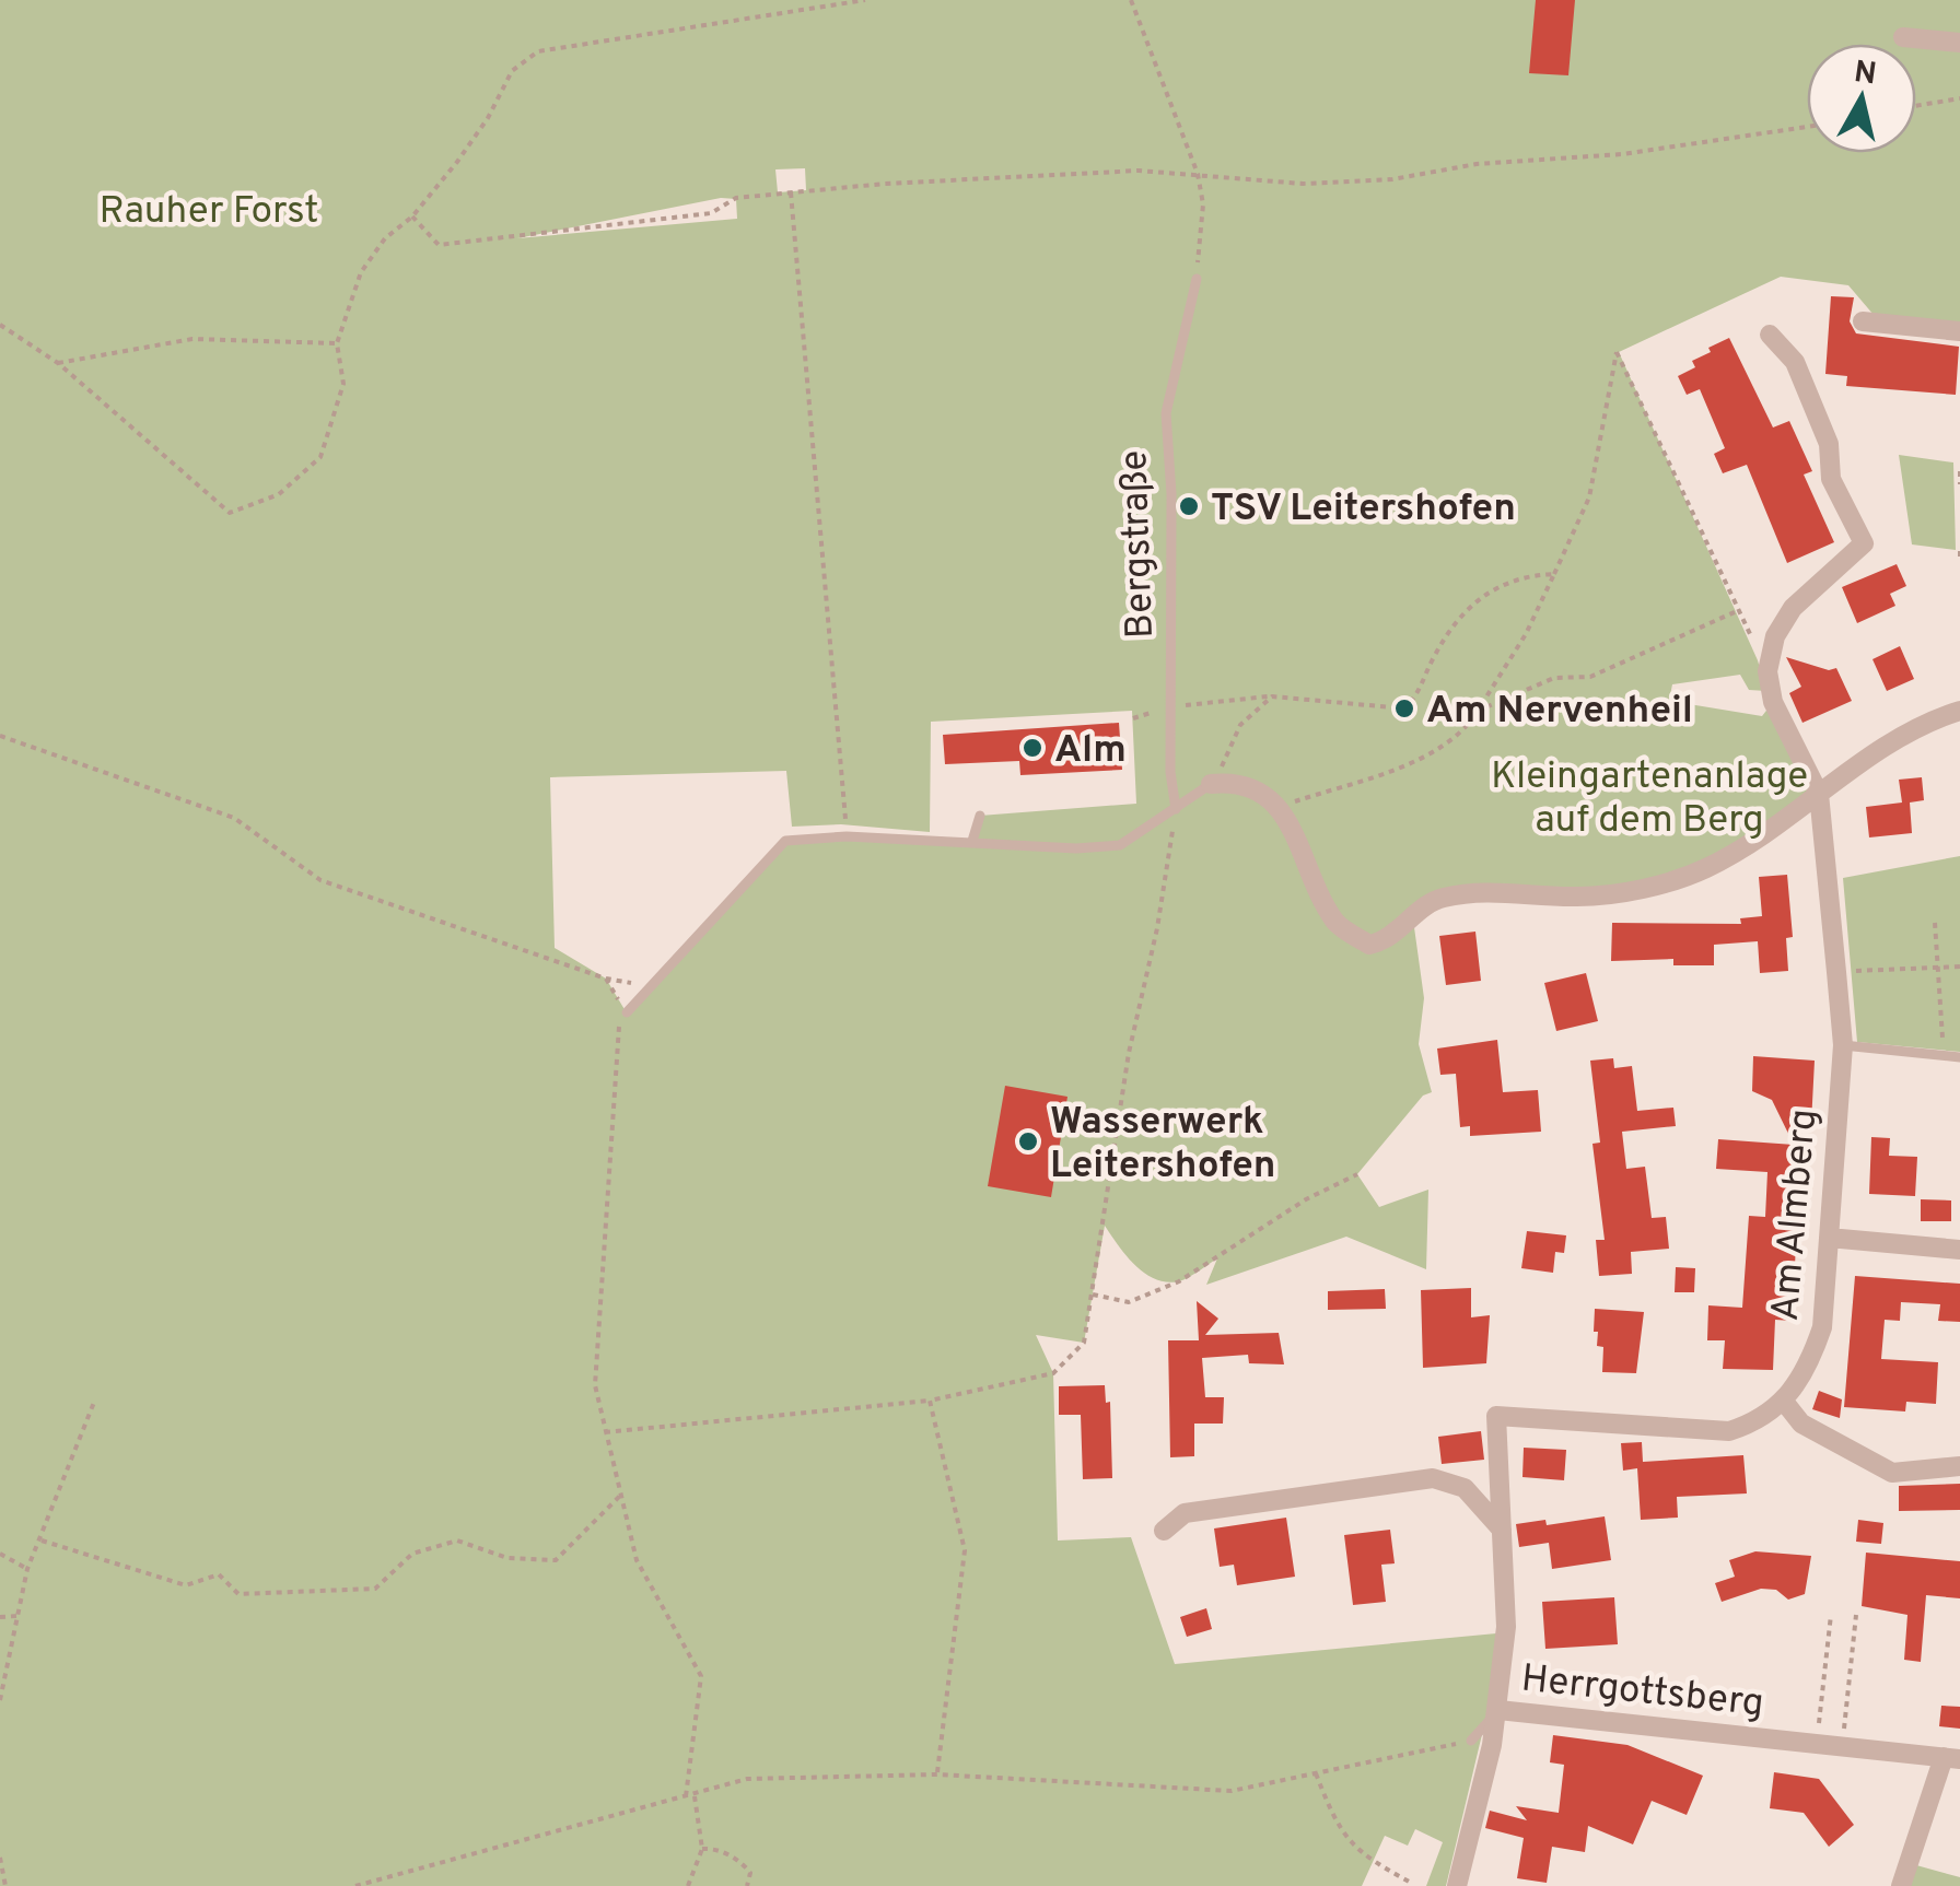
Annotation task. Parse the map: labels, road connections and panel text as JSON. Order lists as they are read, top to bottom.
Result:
{
  "streets": {
    "street": ["Am Almberg", "Herrgottsberg"],
    "lane": ["Bergstraße"]
  },
  "crossings": [
    ["Am Almberg", "Herrgottsberg"]
  ],
  "parks": ["Rauher Forst", "Kleingartenanlage auf dem Berg"],
  "places": [
    "TSV Leitershofen",
    "Am Nervenheil",
    "Alm",
    "Wasserwerk Leitershofen"
  ],
  "north": "top"
}
